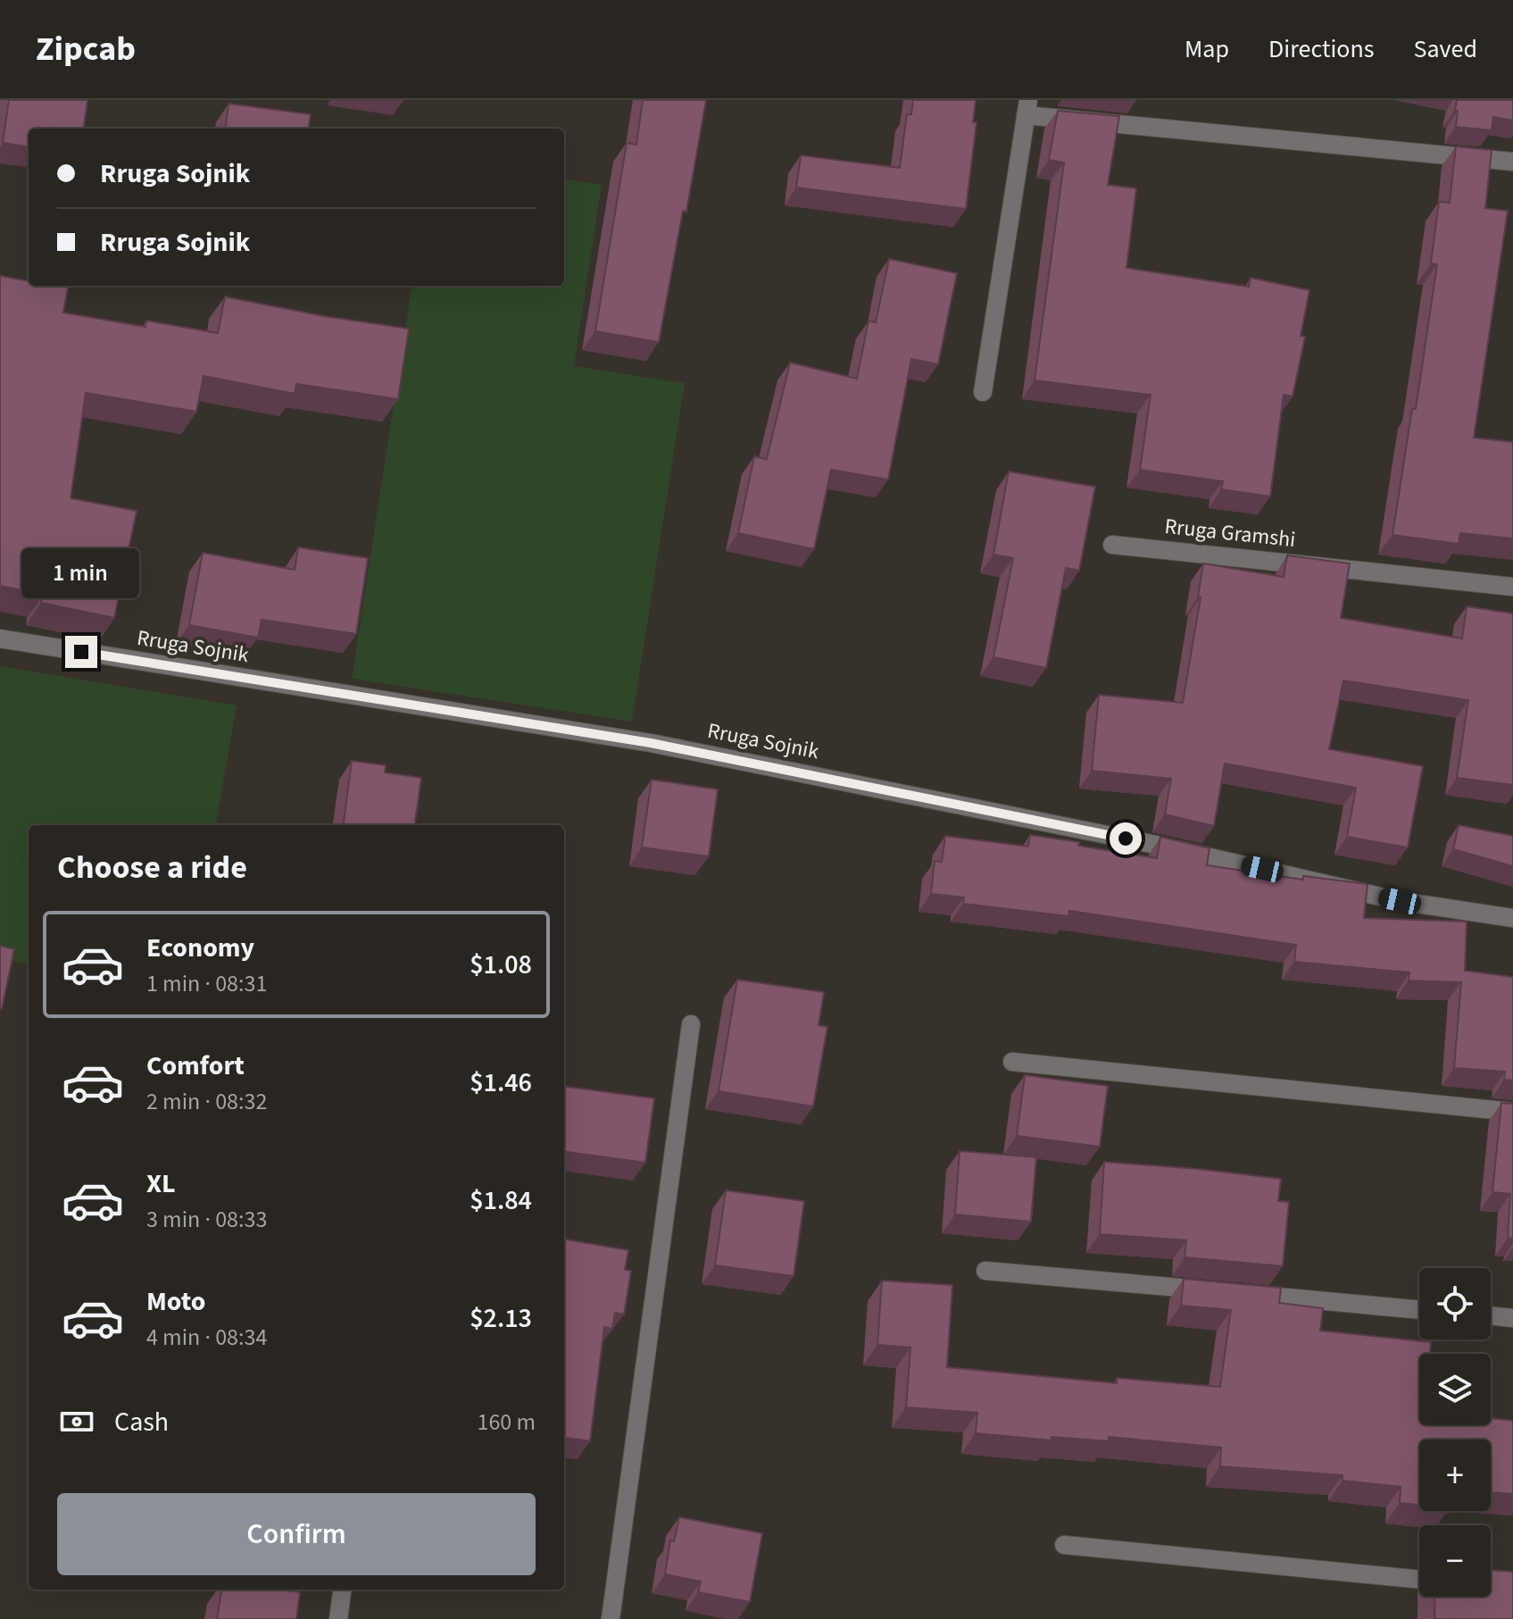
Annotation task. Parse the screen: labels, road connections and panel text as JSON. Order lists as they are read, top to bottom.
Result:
{
  "streets": {
    "street": ["Rruga Gramshi", "Rruga Sojnik"]
  },
  "page": {
    "header": "Zipcab",
    "nav": ["Map", "Directions", "Saved"],
    "banner": ["Rruga Sojnik", "Rruga Sojnik"],
    "bubble": "1 min",
    "heading": "Choose a ride",
    "list": [
      {
        "name": "Economy",
        "note": "1 min · 08:31",
        "value": "$1.08"
      },
      {
        "name": "Comfort",
        "note": "2 min · 08:32",
        "value": "$1.46"
      },
      {
        "name": "XL",
        "note": "3 min · 08:33",
        "value": "$1.84"
      },
      {
        "name": "Moto",
        "note": "4 min · 08:34",
        "value": "$2.13"
      }
    ],
    "map_buttons": ["+", "−"],
    "pay": ["Cash", "160 m"],
    "buttons": "Confirm"
  }
}
